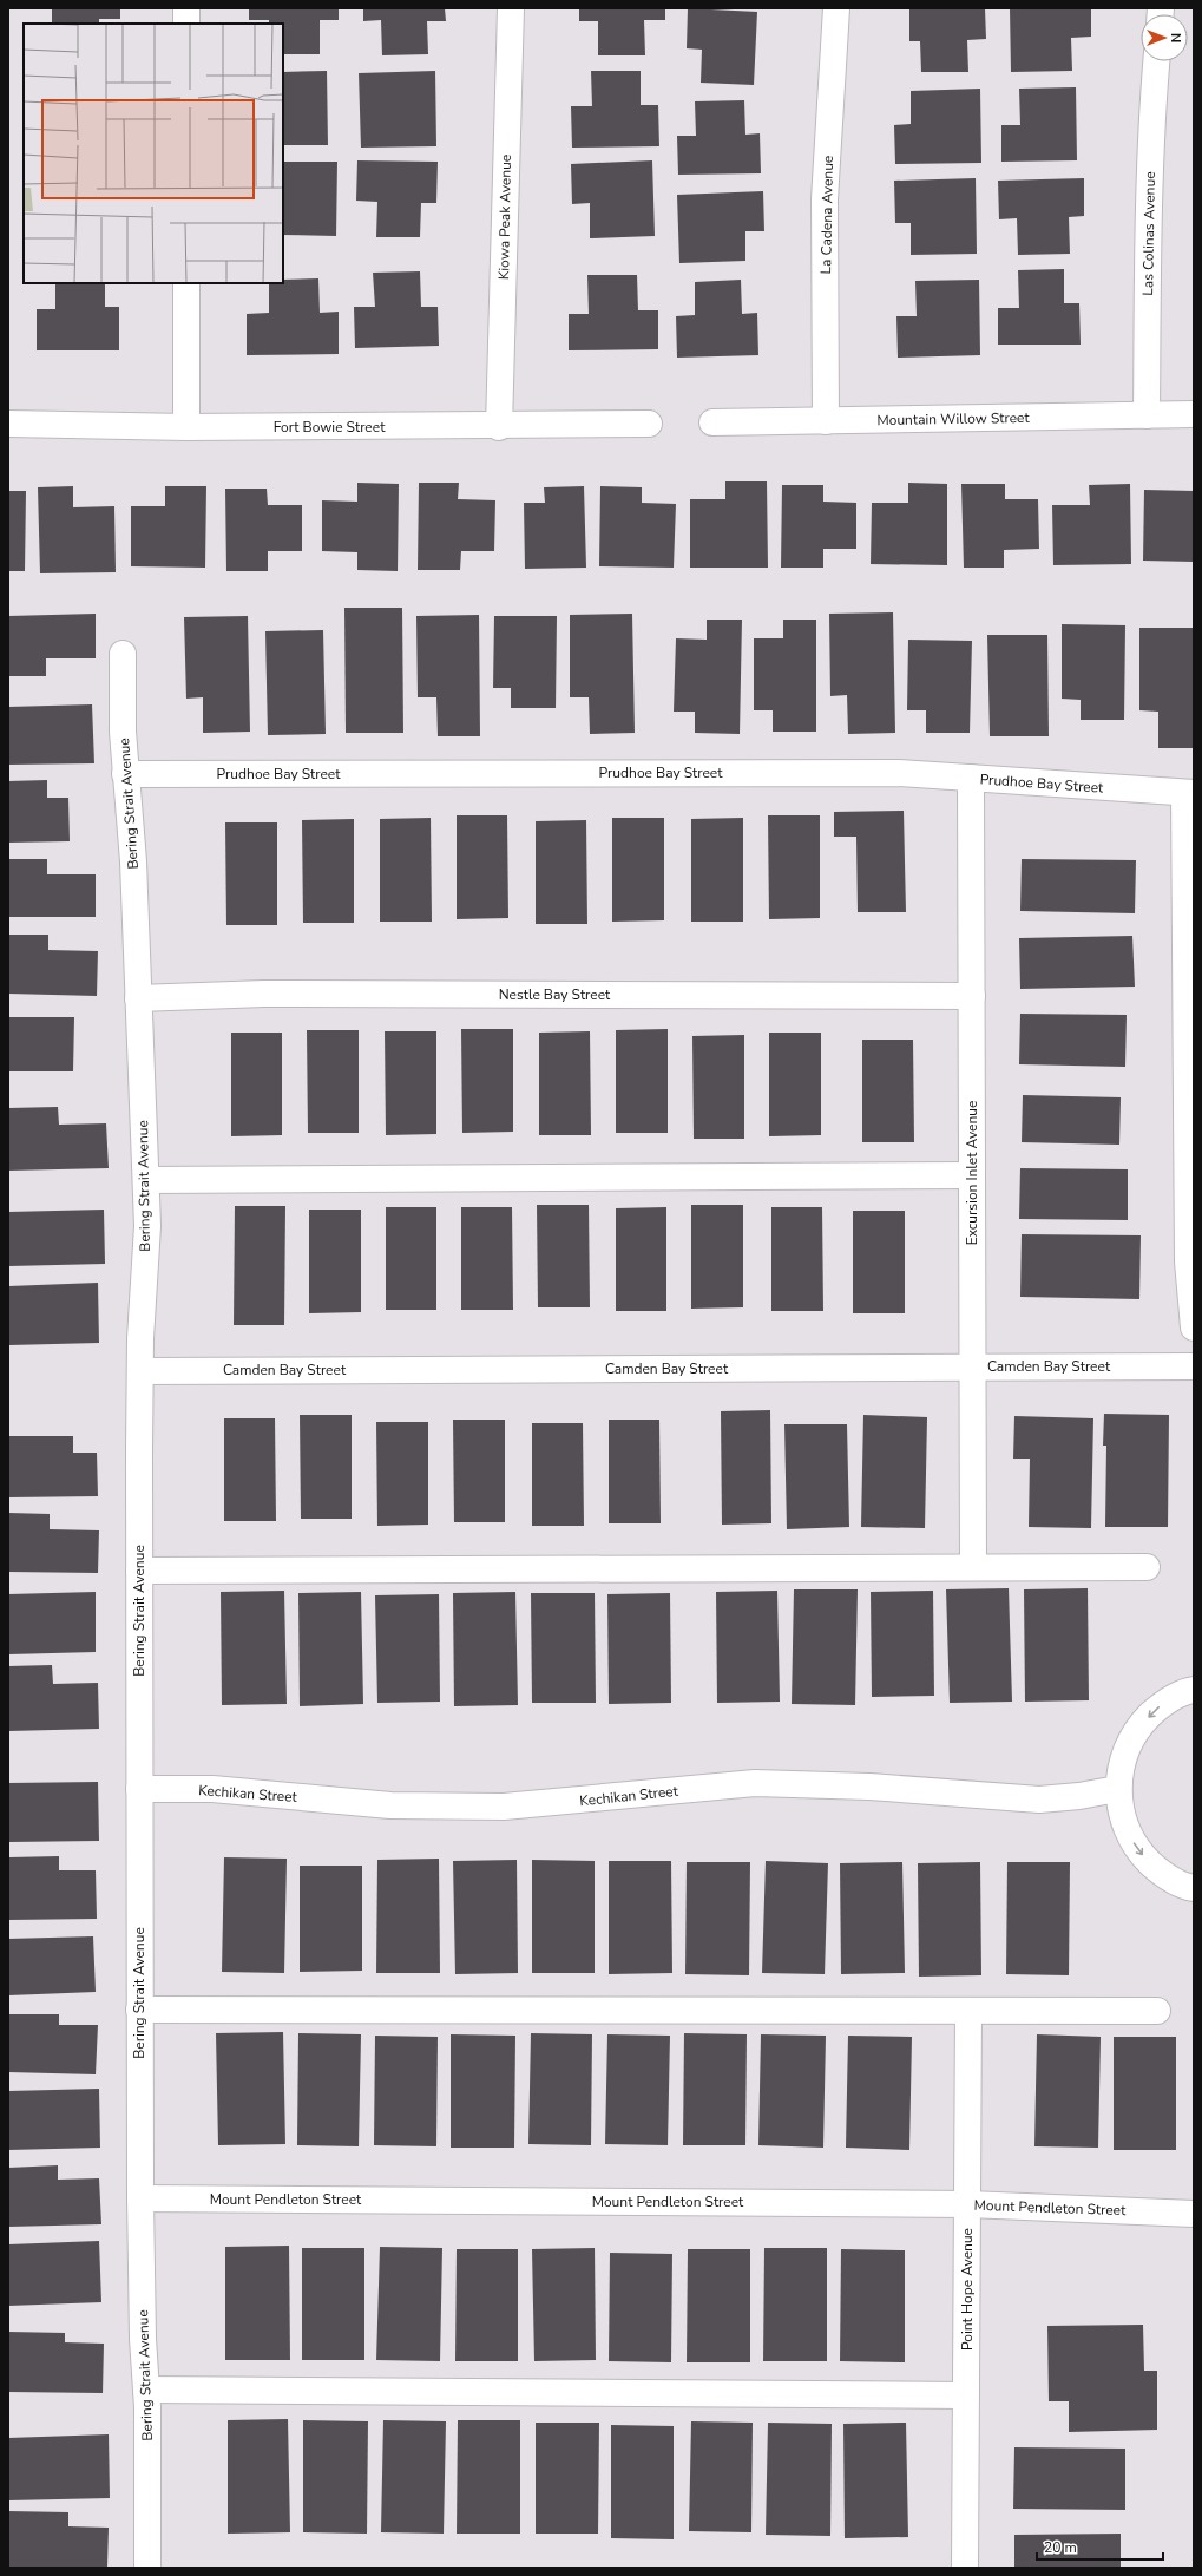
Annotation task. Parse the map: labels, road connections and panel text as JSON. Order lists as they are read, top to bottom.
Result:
{
  "streets": {
    "street": [
      "La Cadena Avenue",
      "Kiowa Peak Avenue",
      "Las Colinas Avenue",
      "Mountain Willow Street",
      "Fort Bowie Street",
      "Prudhoe Bay Street",
      "Bering Strait Avenue",
      "Nestle Bay Street",
      "Excursion Inlet Avenue",
      "Camden Bay Street",
      "Kechikan Street",
      "Mount Pendleton Street",
      "Point Hope Avenue"
    ]
  },
  "crossings": [
    ["La Cadena Avenue", "Mountain Willow Street"],
    ["Kiowa Peak Avenue", "Fort Bowie Street"],
    ["Las Colinas Avenue", "Mountain Willow Street"],
    ["Prudhoe Bay Street", "Bering Strait Avenue"],
    ["Prudhoe Bay Street", "Excursion Inlet Avenue"],
    ["Bering Strait Avenue", "Nestle Bay Street"],
    ["Bering Strait Avenue", "Camden Bay Street"],
    ["Bering Strait Avenue", "Kechikan Street"],
    ["Bering Strait Avenue", "Mount Pendleton Street"],
    ["Nestle Bay Street", "Excursion Inlet Avenue"],
    ["Excursion Inlet Avenue", "Camden Bay Street"],
    ["Mount Pendleton Street", "Point Hope Avenue"]
  ],
  "scale_bar": "20 m",
  "north": "right"
}
